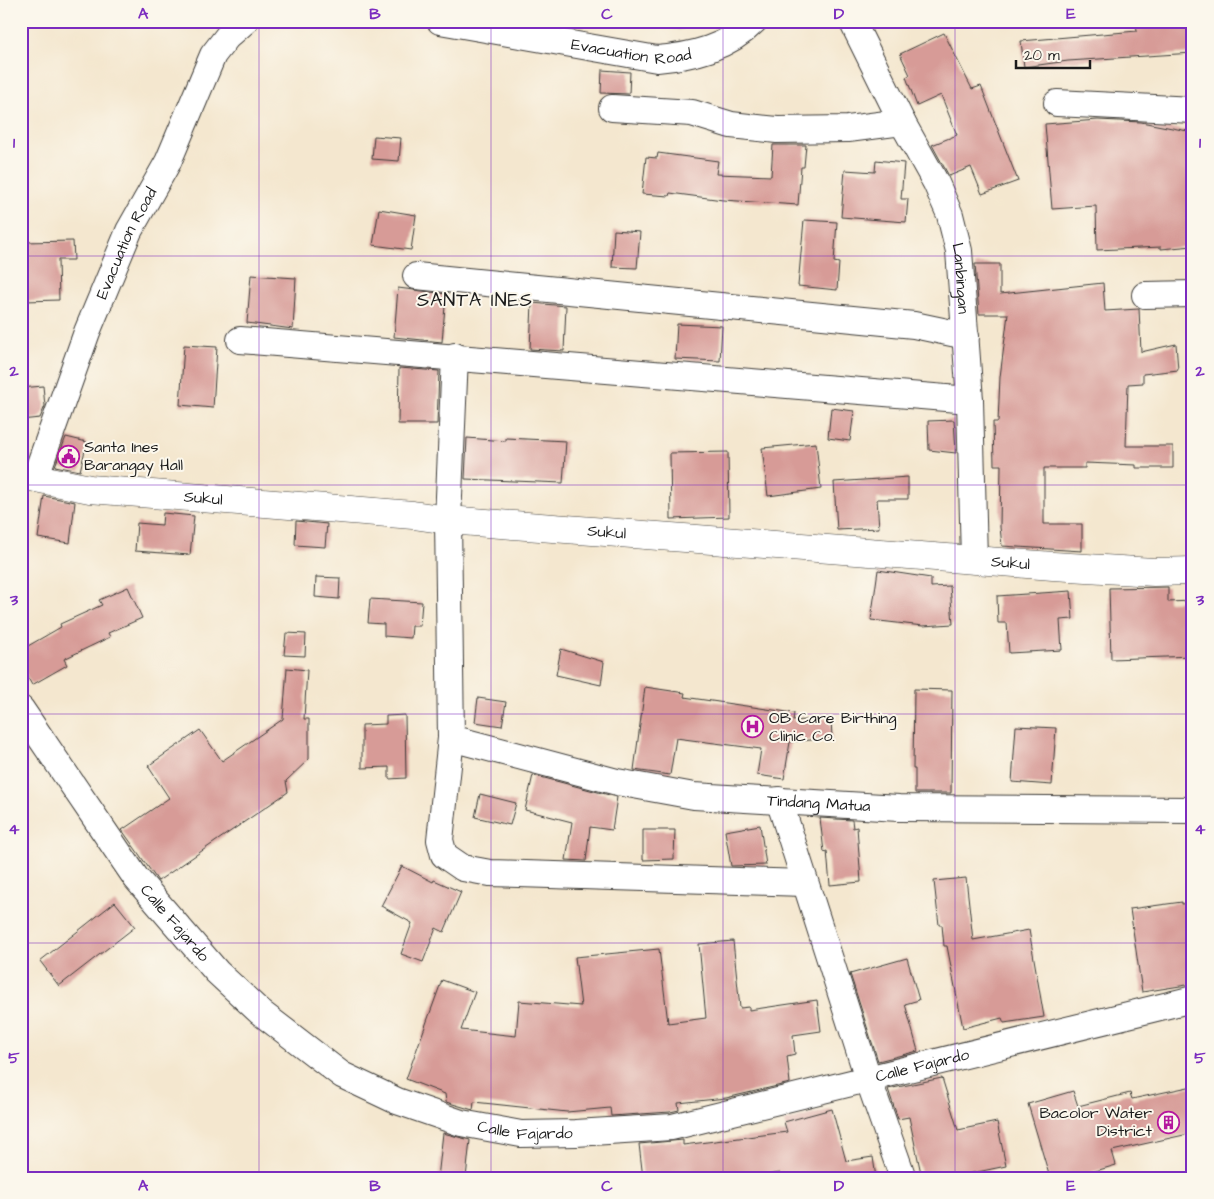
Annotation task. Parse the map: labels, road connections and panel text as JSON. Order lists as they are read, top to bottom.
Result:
{
  "streets": {
    "street": [
      "Evacuation Road",
      "Lanbingan",
      "Sukul",
      "Tindang Matua",
      "Calle Fajardo"
    ]
  },
  "crossings": [
    ["Evacuation Road", "Sukul"],
    ["Lanbingan", "Sukul"]
  ],
  "districts": ["SANTA INES"],
  "places": {
    "public building": ["Santa Ines Barangay Hall"],
    "hospital": ["OB Care Birthing Clinic Co."],
    "building": ["Bacolor Water District"]
  },
  "scale_bar": "20 m",
  "grid": {
    "columns": [
      "A",
      "B",
      "C",
      "D",
      "E"
    ],
    "rows": [
      "1",
      "2",
      "3",
      "4",
      "5"
    ]
  }
}
